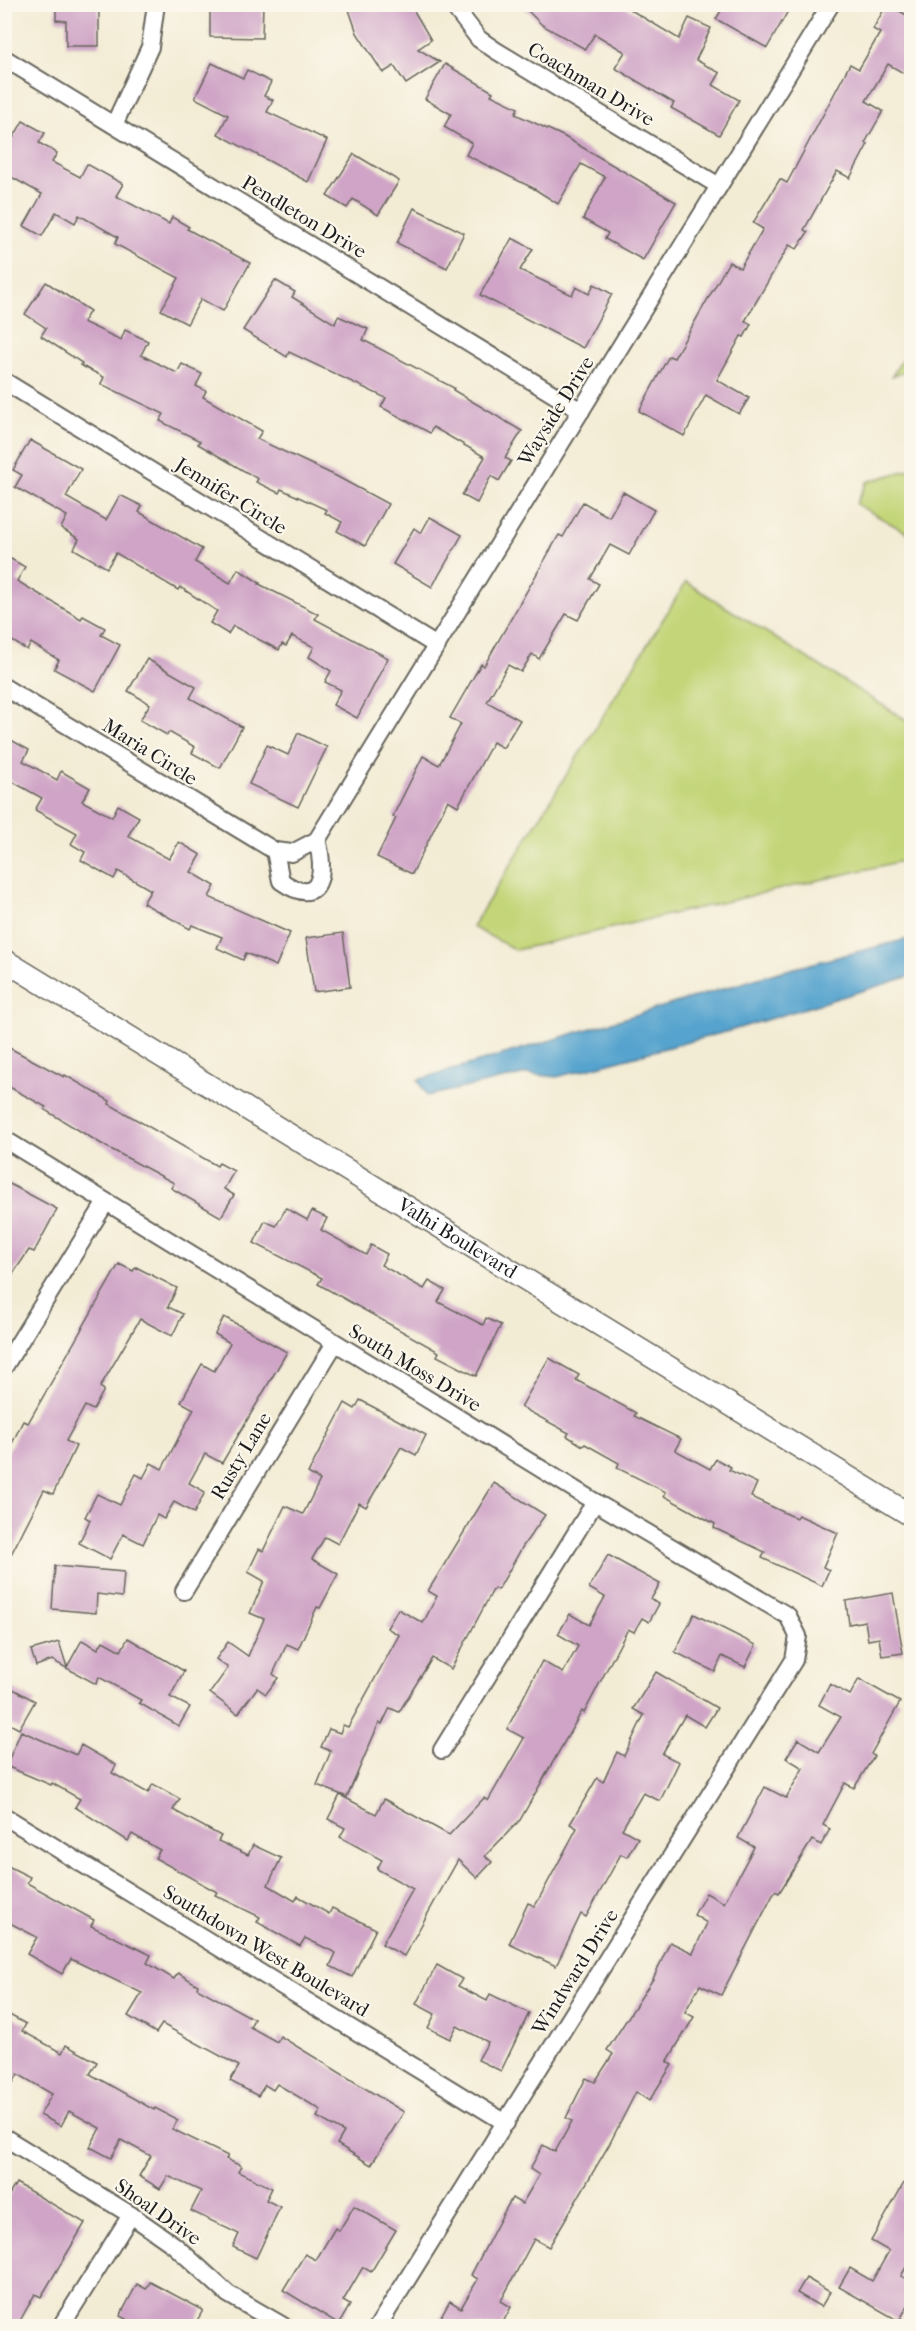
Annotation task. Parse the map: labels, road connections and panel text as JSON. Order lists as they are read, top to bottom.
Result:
{
  "streets": {
    "street": [
      "Coachman Drive",
      "Pendleton Drive",
      "Wayside Drive",
      "Jennifer Circle",
      "Maria Circle",
      "Valhi Boulevard",
      "South Moss Drive",
      "Rusty Lane",
      "Southdown West Boulevard",
      "Windward Drive",
      "Shoal Drive"
    ]
  },
  "crossings": [
    ["Coachman Drive", "Wayside Drive"],
    ["Pendleton Drive", "Wayside Drive"],
    ["Wayside Drive", "Jennifer Circle"],
    ["South Moss Drive", "Rusty Lane"],
    ["South Moss Drive", "Windward Drive"],
    ["Southdown West Boulevard", "Windward Drive"]
  ]
}
